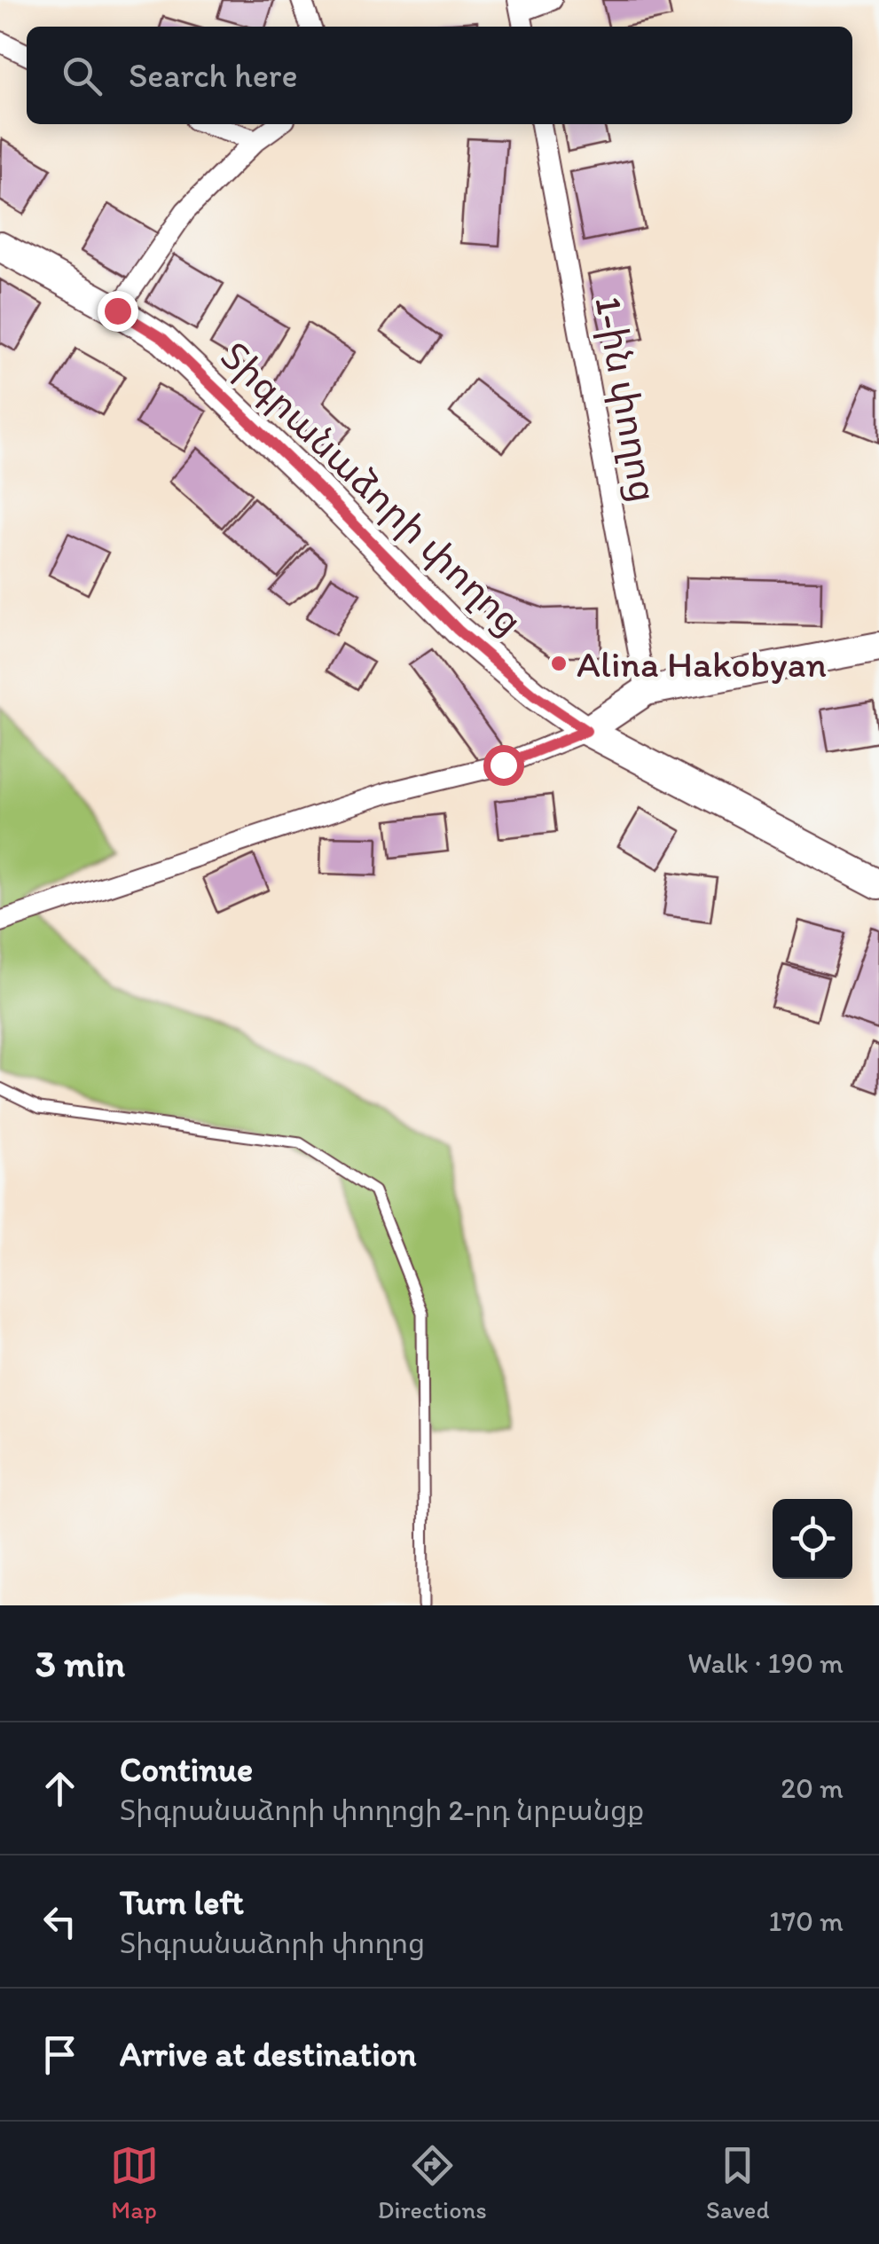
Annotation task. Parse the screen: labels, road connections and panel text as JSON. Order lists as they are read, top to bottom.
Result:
{
  "streets": {
    "main road": ["Տիգրանաձորի փողոց"],
    "street": ["1-ին փողոց"]
  },
  "places": ["Alina Hakobyan"],
  "page": {
    "search": "Search here",
    "heading": ["3 min", "Walk · 190 m"],
    "list": [
      ["Continue", "Տիգրանաձորի փողոցի 2-րդ նրբանցք", "20 m"],
      ["Turn left", "Տիգրանաձորի փողոց", "170 m"],
      "Arrive at destination"
    ],
    "nav": ["Map", "Directions", "Saved"]
  }
}
